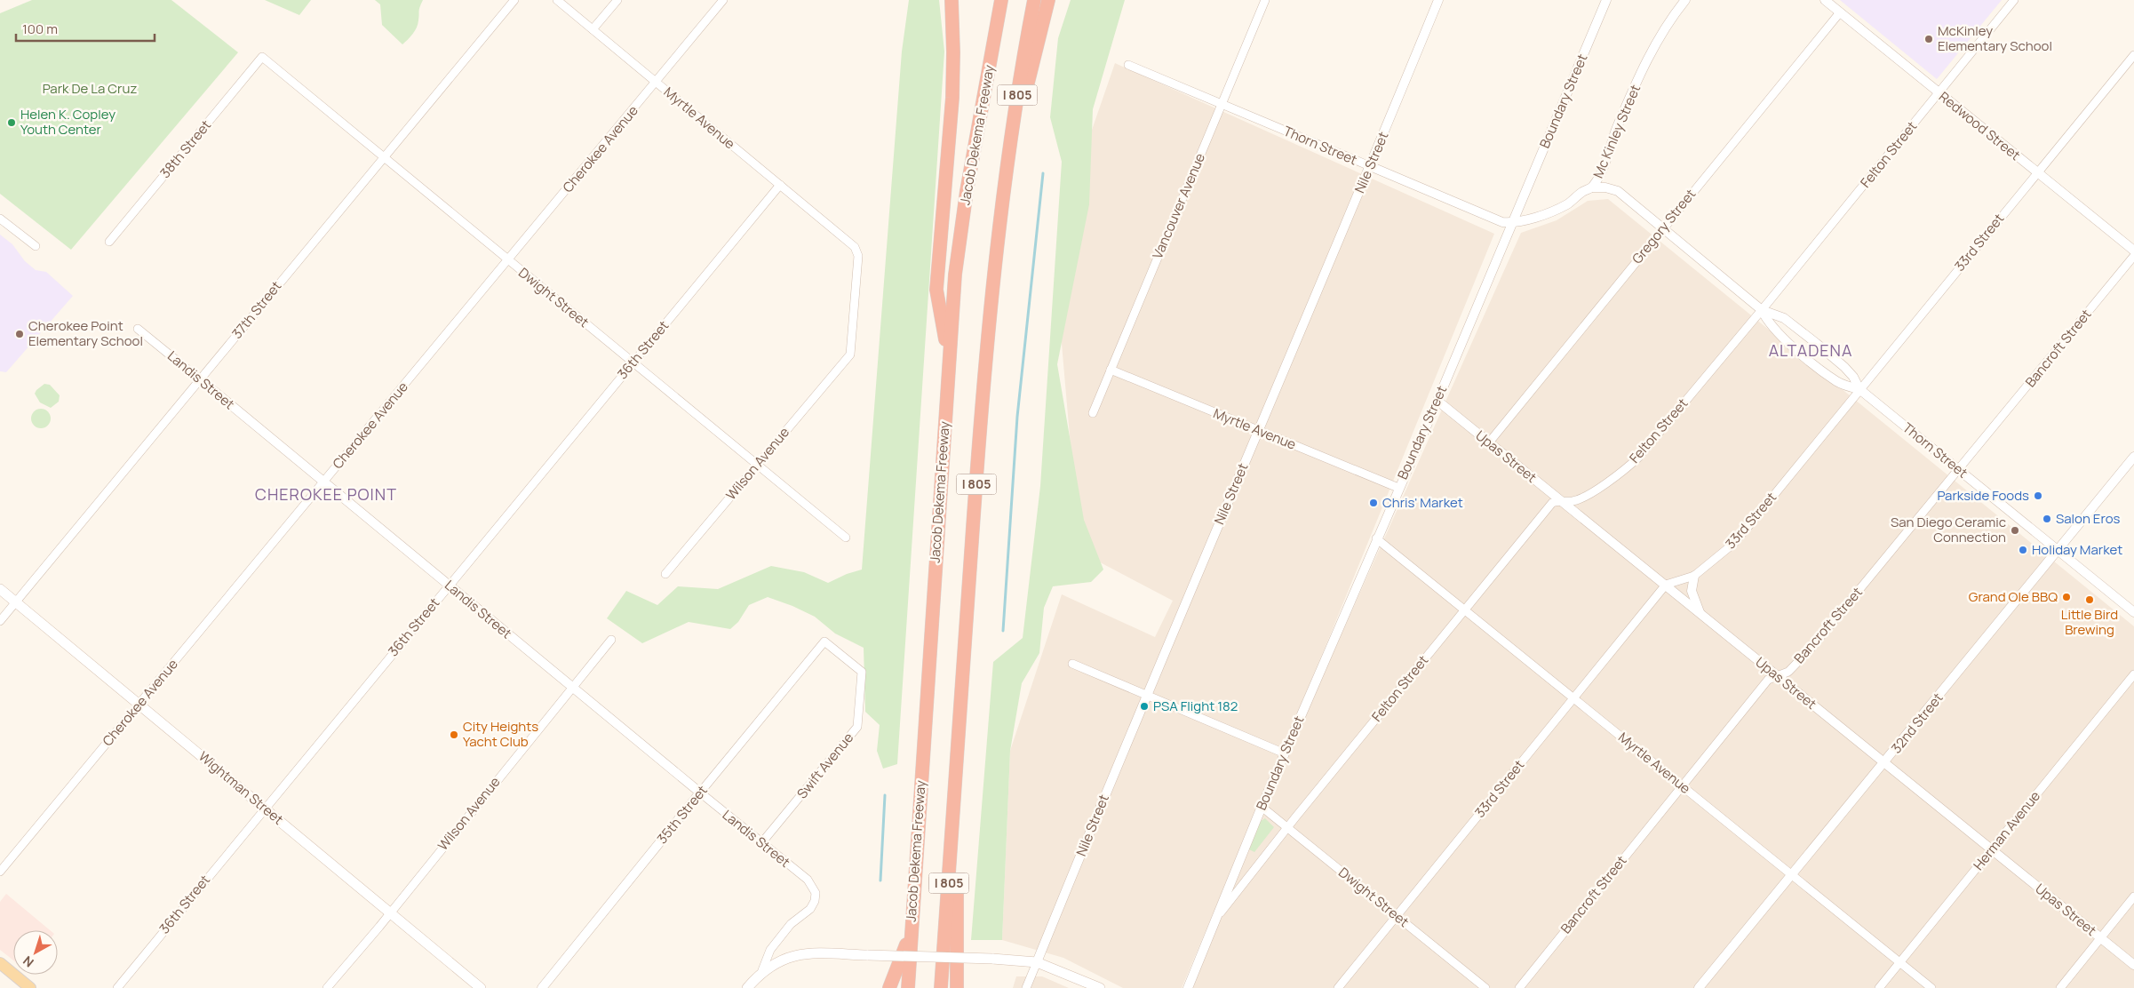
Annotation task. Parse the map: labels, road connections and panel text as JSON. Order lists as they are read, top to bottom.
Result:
{
  "streets": {
    "highway": ["I 805", "Jacob Dekema Freeway"],
    "main road": ["Wightman Street"],
    "street": [
      "Boundary Street",
      "Myrtle Avenue",
      "Redwood Street",
      "Mc Kinley Street",
      "Thorn Street",
      "38th Street",
      "Cherokee Avenue",
      "Felton Street",
      "Nile Street",
      "Vancouver Avenue",
      "Gregory Street",
      "33rd Street",
      "Dwight Street",
      "37th Street",
      "Bancroft Street",
      "36th Street",
      "Landis Street",
      "Upas Street",
      "Wilson Avenue",
      "32nd Street",
      "Swift Avenue",
      "35th Street",
      "Herman Avenue"
    ]
  },
  "crossings": [
    ["Boundary Street", "Myrtle Avenue"],
    ["Boundary Street", "Mc Kinley Street"],
    ["Boundary Street", "Thorn Street"],
    ["Boundary Street", "Felton Street"],
    ["Boundary Street", "Dwight Street"],
    ["Boundary Street", "Upas Street"],
    ["Myrtle Avenue", "Cherokee Avenue"],
    ["Myrtle Avenue", "Felton Street"],
    ["Myrtle Avenue", "Nile Street"],
    ["Myrtle Avenue", "Vancouver Avenue"],
    ["Myrtle Avenue", "33rd Street"],
    ["Myrtle Avenue", "Bancroft Street"],
    ["Myrtle Avenue", "36th Street"],
    ["Myrtle Avenue", "Wilson Avenue"],
    ["Myrtle Avenue", "32nd Street"],
    ["Myrtle Avenue", "Herman Avenue"],
    ["Redwood Street", "Felton Street"],
    ["Redwood Street", "Gregory Street"],
    ["Redwood Street", "33rd Street"],
    ["Mc Kinley Street", "Thorn Street"],
    ["Thorn Street", "Felton Street"],
    ["Thorn Street", "Nile Street"],
    ["Thorn Street", "Vancouver Avenue"],
    ["Thorn Street", "Gregory Street"],
    ["Thorn Street", "33rd Street"],
    ["Thorn Street", "Bancroft Street"],
    ["Thorn Street", "32nd Street"],
    ["38th Street", "Dwight Street"],
    ["Cherokee Avenue", "Dwight Street"],
    ["Cherokee Avenue", "Landis Street"],
    ["Cherokee Avenue", "Wightman Street"],
    ["Felton Street", "Dwight Street"],
    ["Felton Street", "Upas Street"],
    ["Gregory Street", "Upas Street"],
    ["33rd Street", "Dwight Street"],
    ["33rd Street", "Upas Street"],
    ["Dwight Street", "37th Street"],
    ["Dwight Street", "36th Street"],
    ["Dwight Street", "Wilson Avenue"],
    ["37th Street", "Landis Street"],
    ["37th Street", "Wightman Street"],
    ["Bancroft Street", "Upas Street"],
    ["36th Street", "Landis Street"],
    ["36th Street", "Wightman Street"],
    ["Landis Street", "Wilson Avenue"],
    ["Landis Street", "Swift Avenue"],
    ["Landis Street", "35th Street"],
    ["Upas Street", "32nd Street"],
    ["Upas Street", "Herman Avenue"],
    ["Wilson Avenue", "Wightman Street"],
    ["Swift Avenue", "35th Street"]
  ],
  "districts": ["ALTADENA", "CHEROKEE POINT"],
  "parks": ["Park De La Cruz"],
  "places": [
    "McKinley Elementary School",
    "Helen K. Copley Youth Center",
    "Cherokee Point Elementary School",
    "Parkside Foods",
    "Chris' Market",
    "Salon Eros",
    "San Diego Ceramic Connection",
    "Holiday Market",
    "Grand Ole BBQ",
    "Little Bird Brewing",
    "PSA Flight 182",
    "City Heights Yacht Club"
  ],
  "scale_bar": "100 m",
  "north": "bottom left"
}
